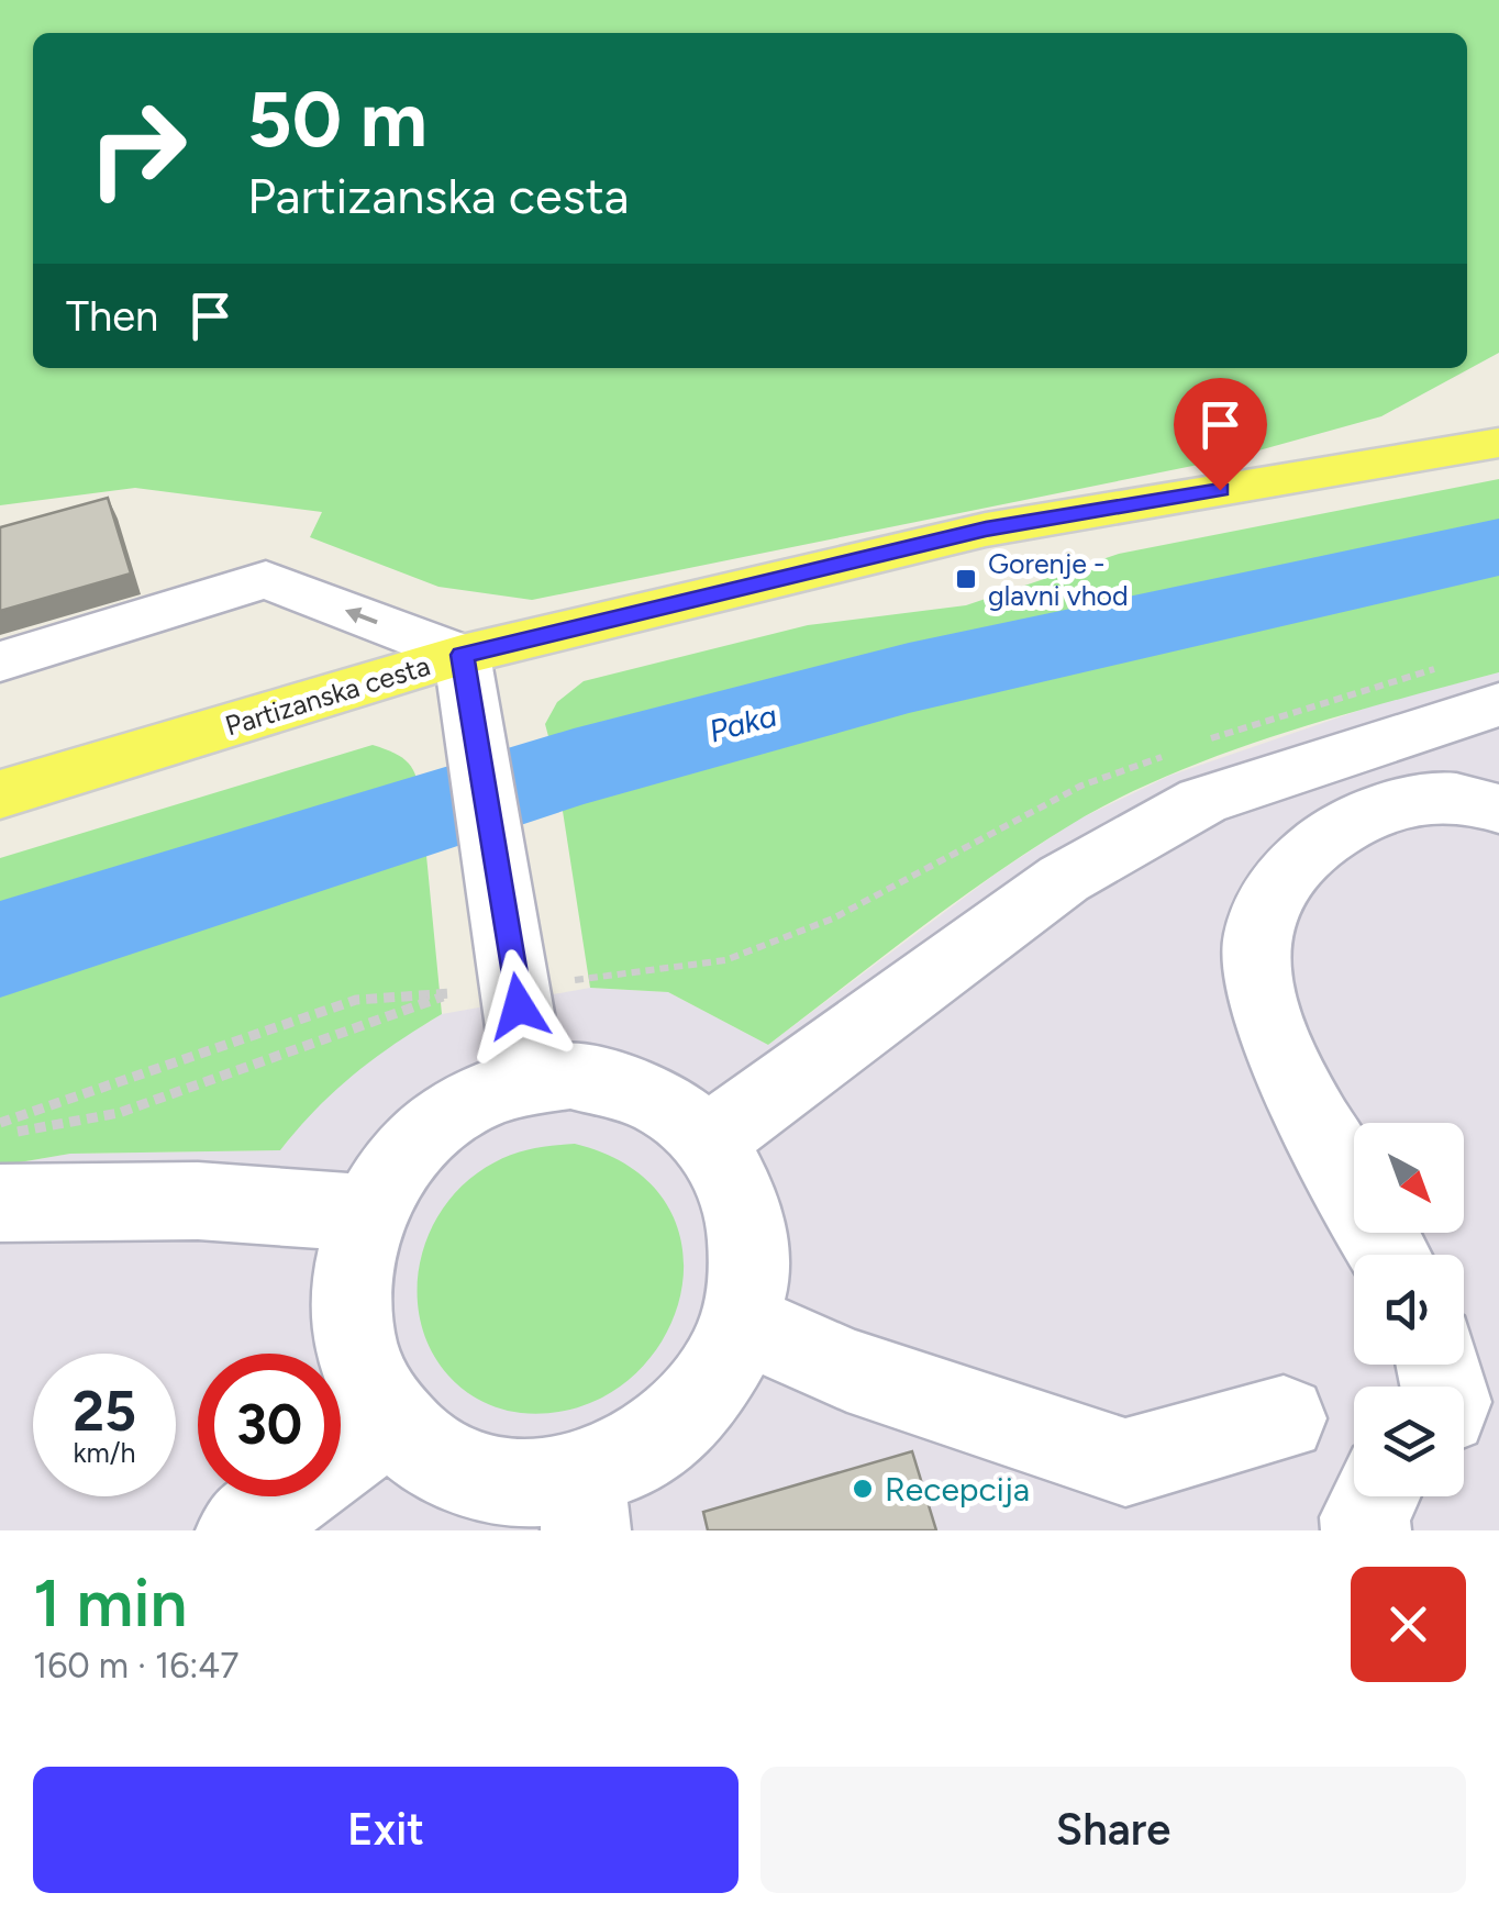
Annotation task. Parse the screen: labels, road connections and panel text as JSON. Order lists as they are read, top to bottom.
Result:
{
  "streets": {
    "main road": ["Partizanska cesta"]
  },
  "water": ["Paka"],
  "places": {
    "transit": ["Gorenje - glavni vhod"],
    "other": ["Recepcija"]
  },
  "north": "bottom right",
  "page": {
    "turn": ["50 m", "Partizanska cesta"],
    "then": "Then",
    "speed": "25 km/h",
    "limit": "30",
    "heading": ["1 min", "160 m · 16:47"],
    "buttons": ["Exit", "Share"]
  }
}
